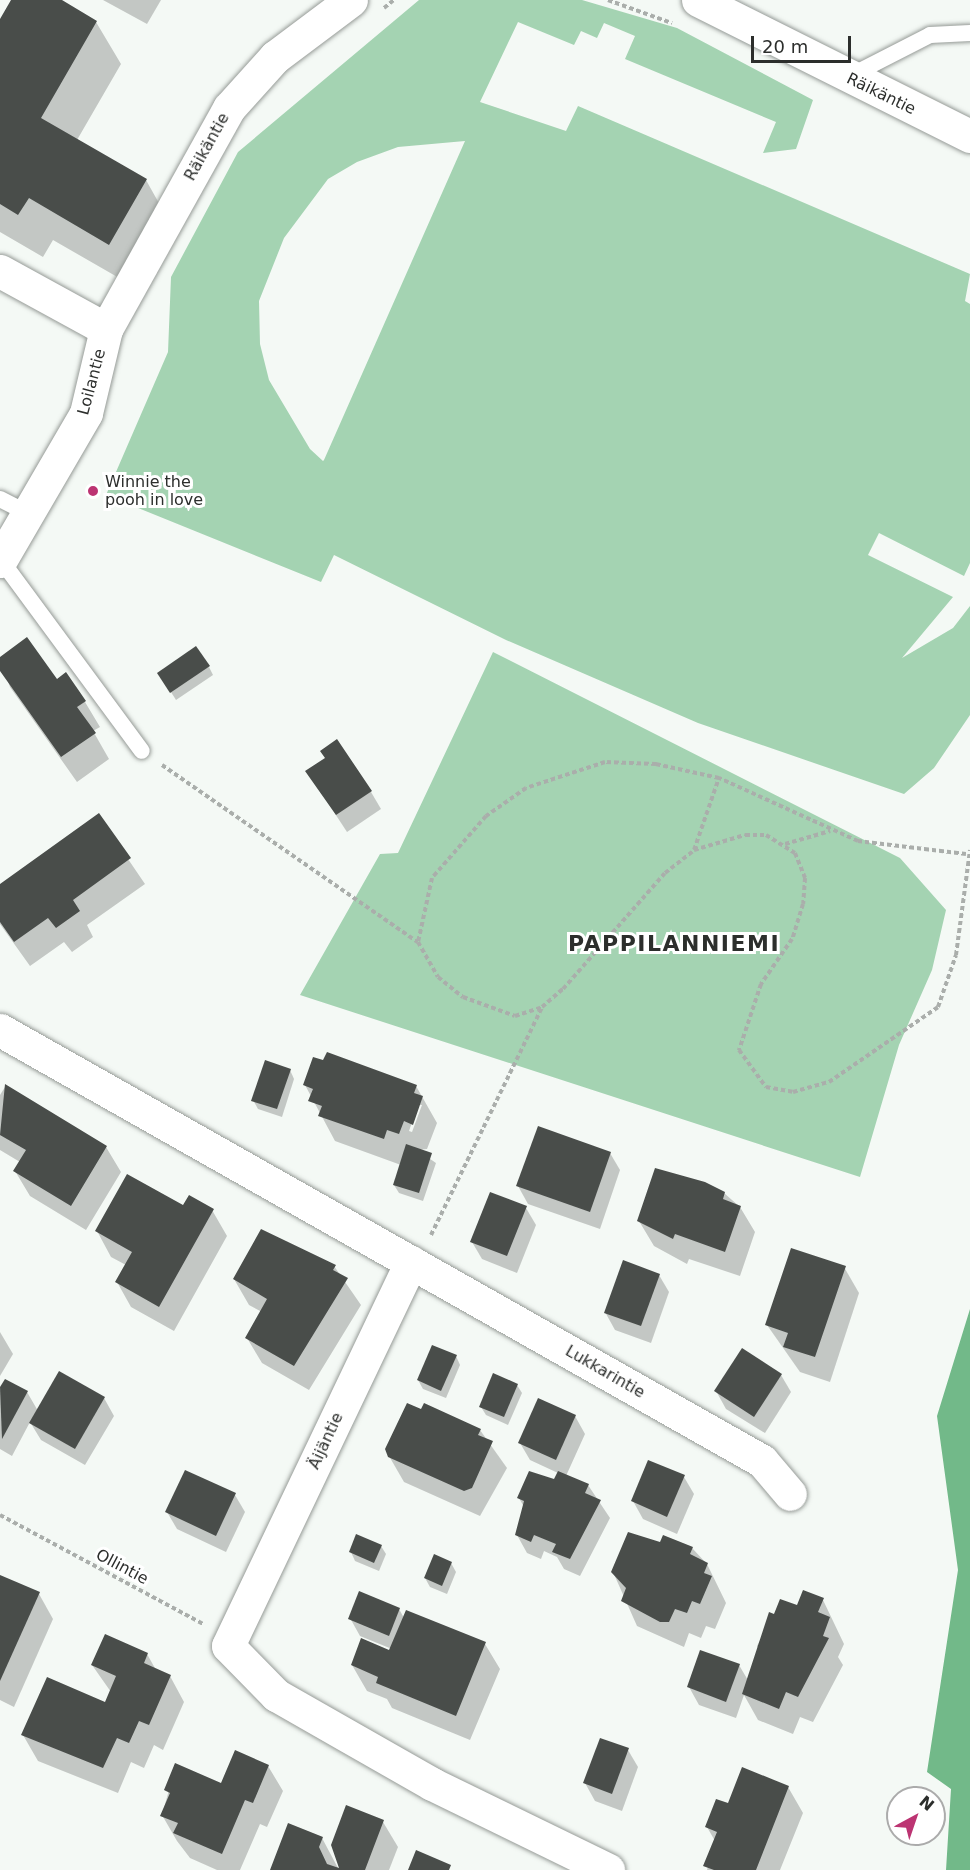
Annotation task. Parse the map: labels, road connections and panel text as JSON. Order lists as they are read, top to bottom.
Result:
{
  "streets": {
    "street": [
      "Räikäntie",
      "Loilantie",
      "Lukkarintie",
      "Äijäntie"
    ],
    "path": ["Ollintie"]
  },
  "crossings": [
    ["Räikäntie", "Loilantie"],
    ["Lukkarintie", "Äijäntie"],
    ["Äijäntie", "Ollintie"]
  ],
  "districts": ["PAPPILANNIEMI"],
  "places": ["Winnie the pooh in love"],
  "scale_bar": "20 m",
  "north": "top right"
}
